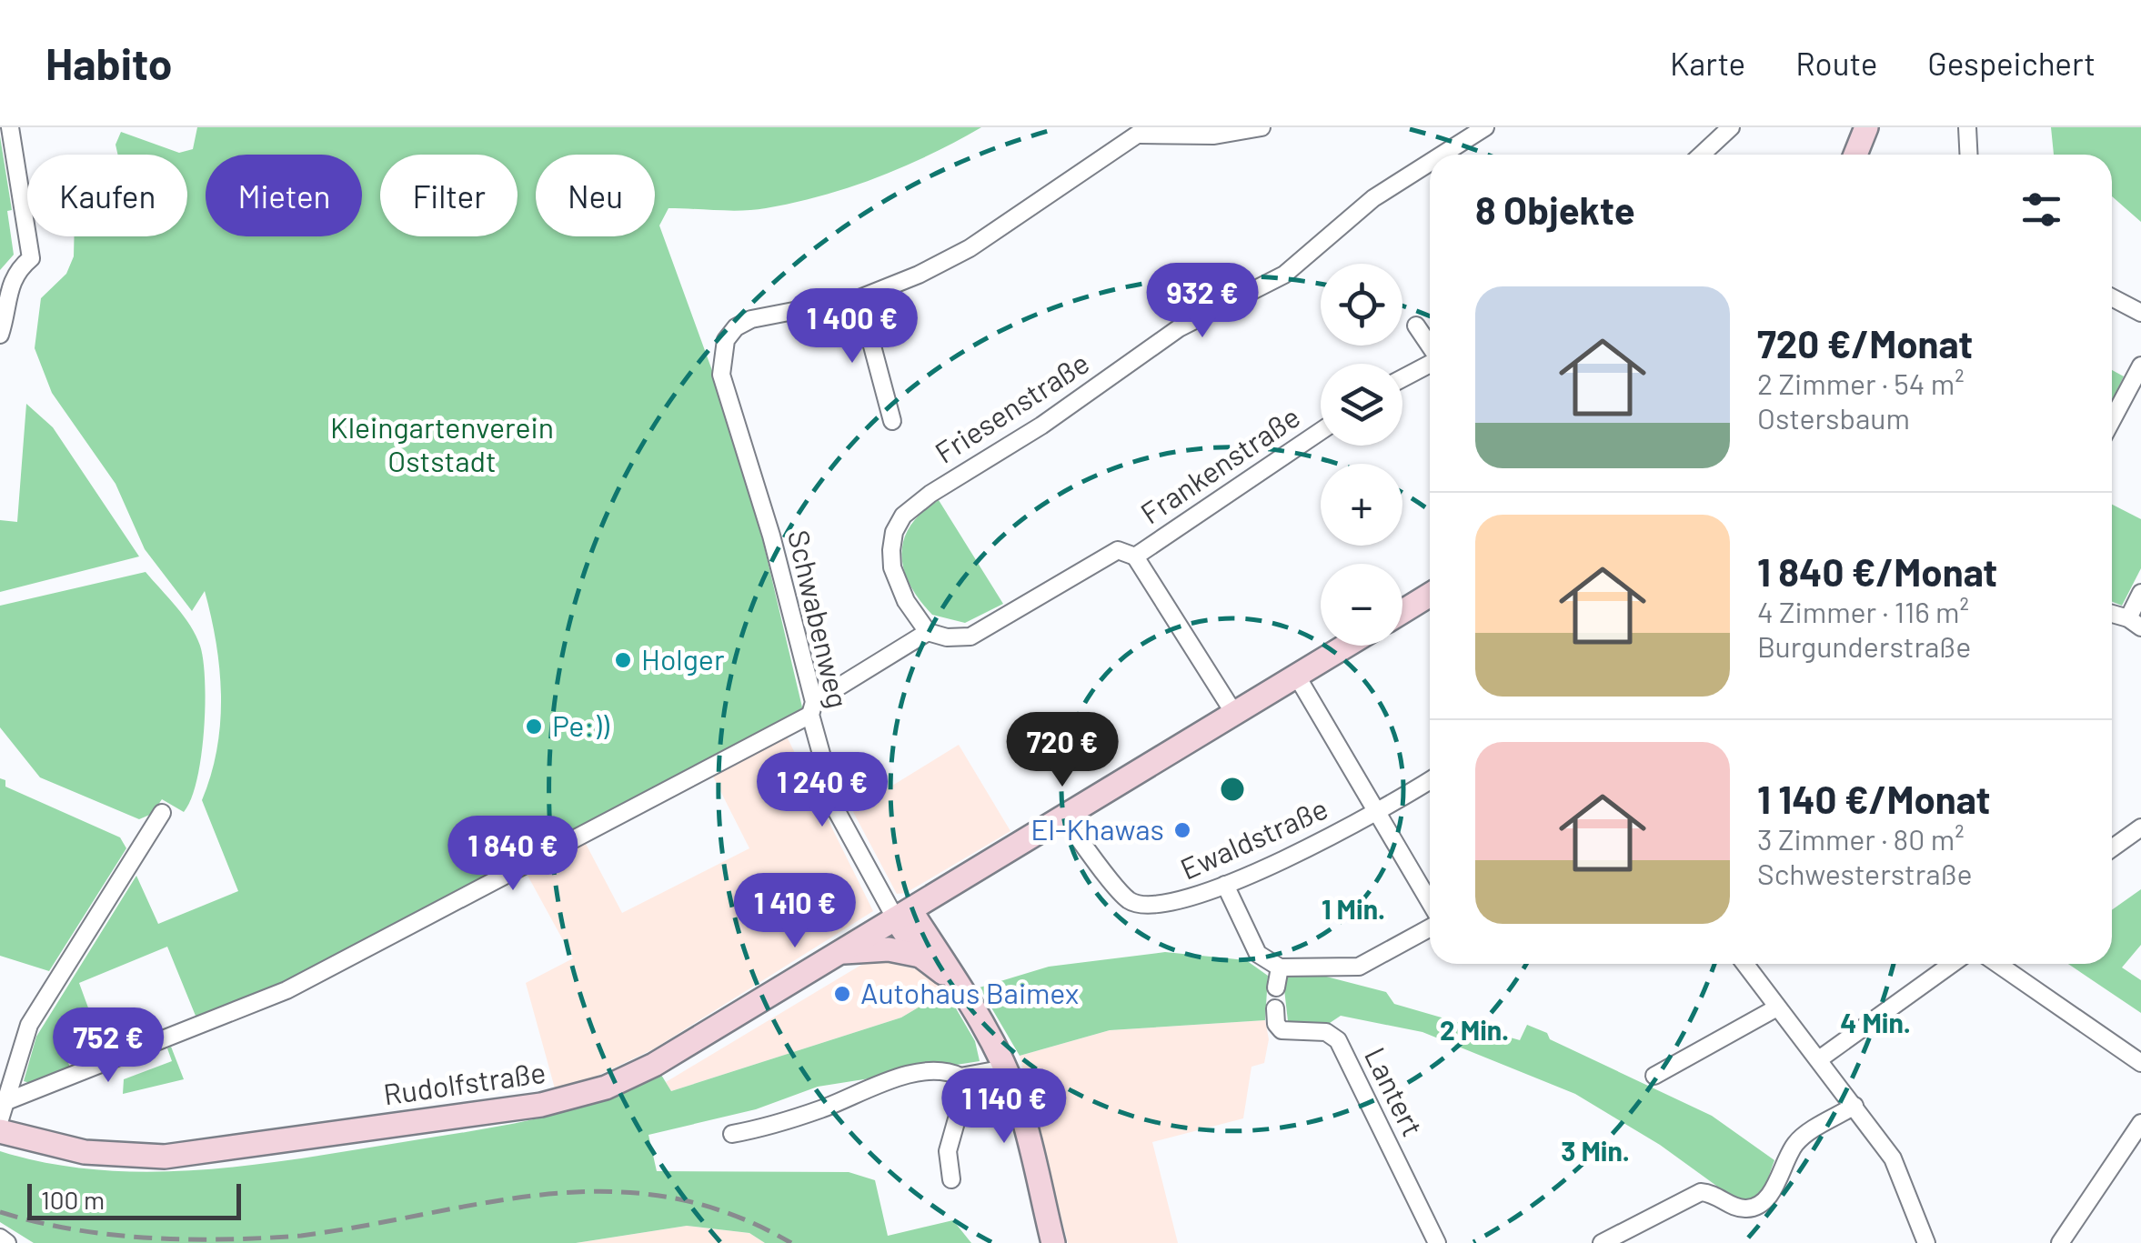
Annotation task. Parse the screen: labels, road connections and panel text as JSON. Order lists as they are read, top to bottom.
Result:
{
  "streets": {
    "street": [
      "Friesenstraße",
      "Frankenstraße",
      "Schwabenweg",
      "Ewaldstraße",
      "Rudolfstraße",
      "Lantert"
    ]
  },
  "crossings": [
    ["Schwabenweg", "Rudolfstraße"],
    ["Ewaldstraße", "Rudolfstraße"]
  ],
  "parks": ["Kleingartenverein Oststadt"],
  "places": [
    "Holger",
    "Pe:))",
    "El-Khawas",
    "Autohaus Baimex"
  ],
  "scale_bar": "100 m",
  "page": {
    "header": "Habito",
    "nav": ["Karte", "Route", "Gespeichert"],
    "chip": [
      "Kaufen",
      "Mieten",
      "Filter",
      "Neu"
    ],
    "heading": "8 Objekte",
    "price": [
      "932 €",
      "1 400 €",
      "720 €",
      "1 240 €",
      "1 840 €",
      "1 410 €",
      "752 €",
      "1 140 €"
    ],
    "map_buttons": ["+", "−"],
    "list": [
      {
        "name": "720 €/Monat",
        "note": "2 Zimmer · 54 m² · Ostersbaum"
      },
      {
        "name": "1 840 €/Monat",
        "note": "4 Zimmer · 116 m² · Burgunderstraße"
      },
      {
        "name": "1 140 €/Monat",
        "note": "3 Zimmer · 80 m² · Schwesterstraße"
      }
    ],
    "scale": "100 m"
  },
  "rings": [
    "1 Min.",
    "4 Min.",
    "2 Min.",
    "3 Min."
  ]
}
